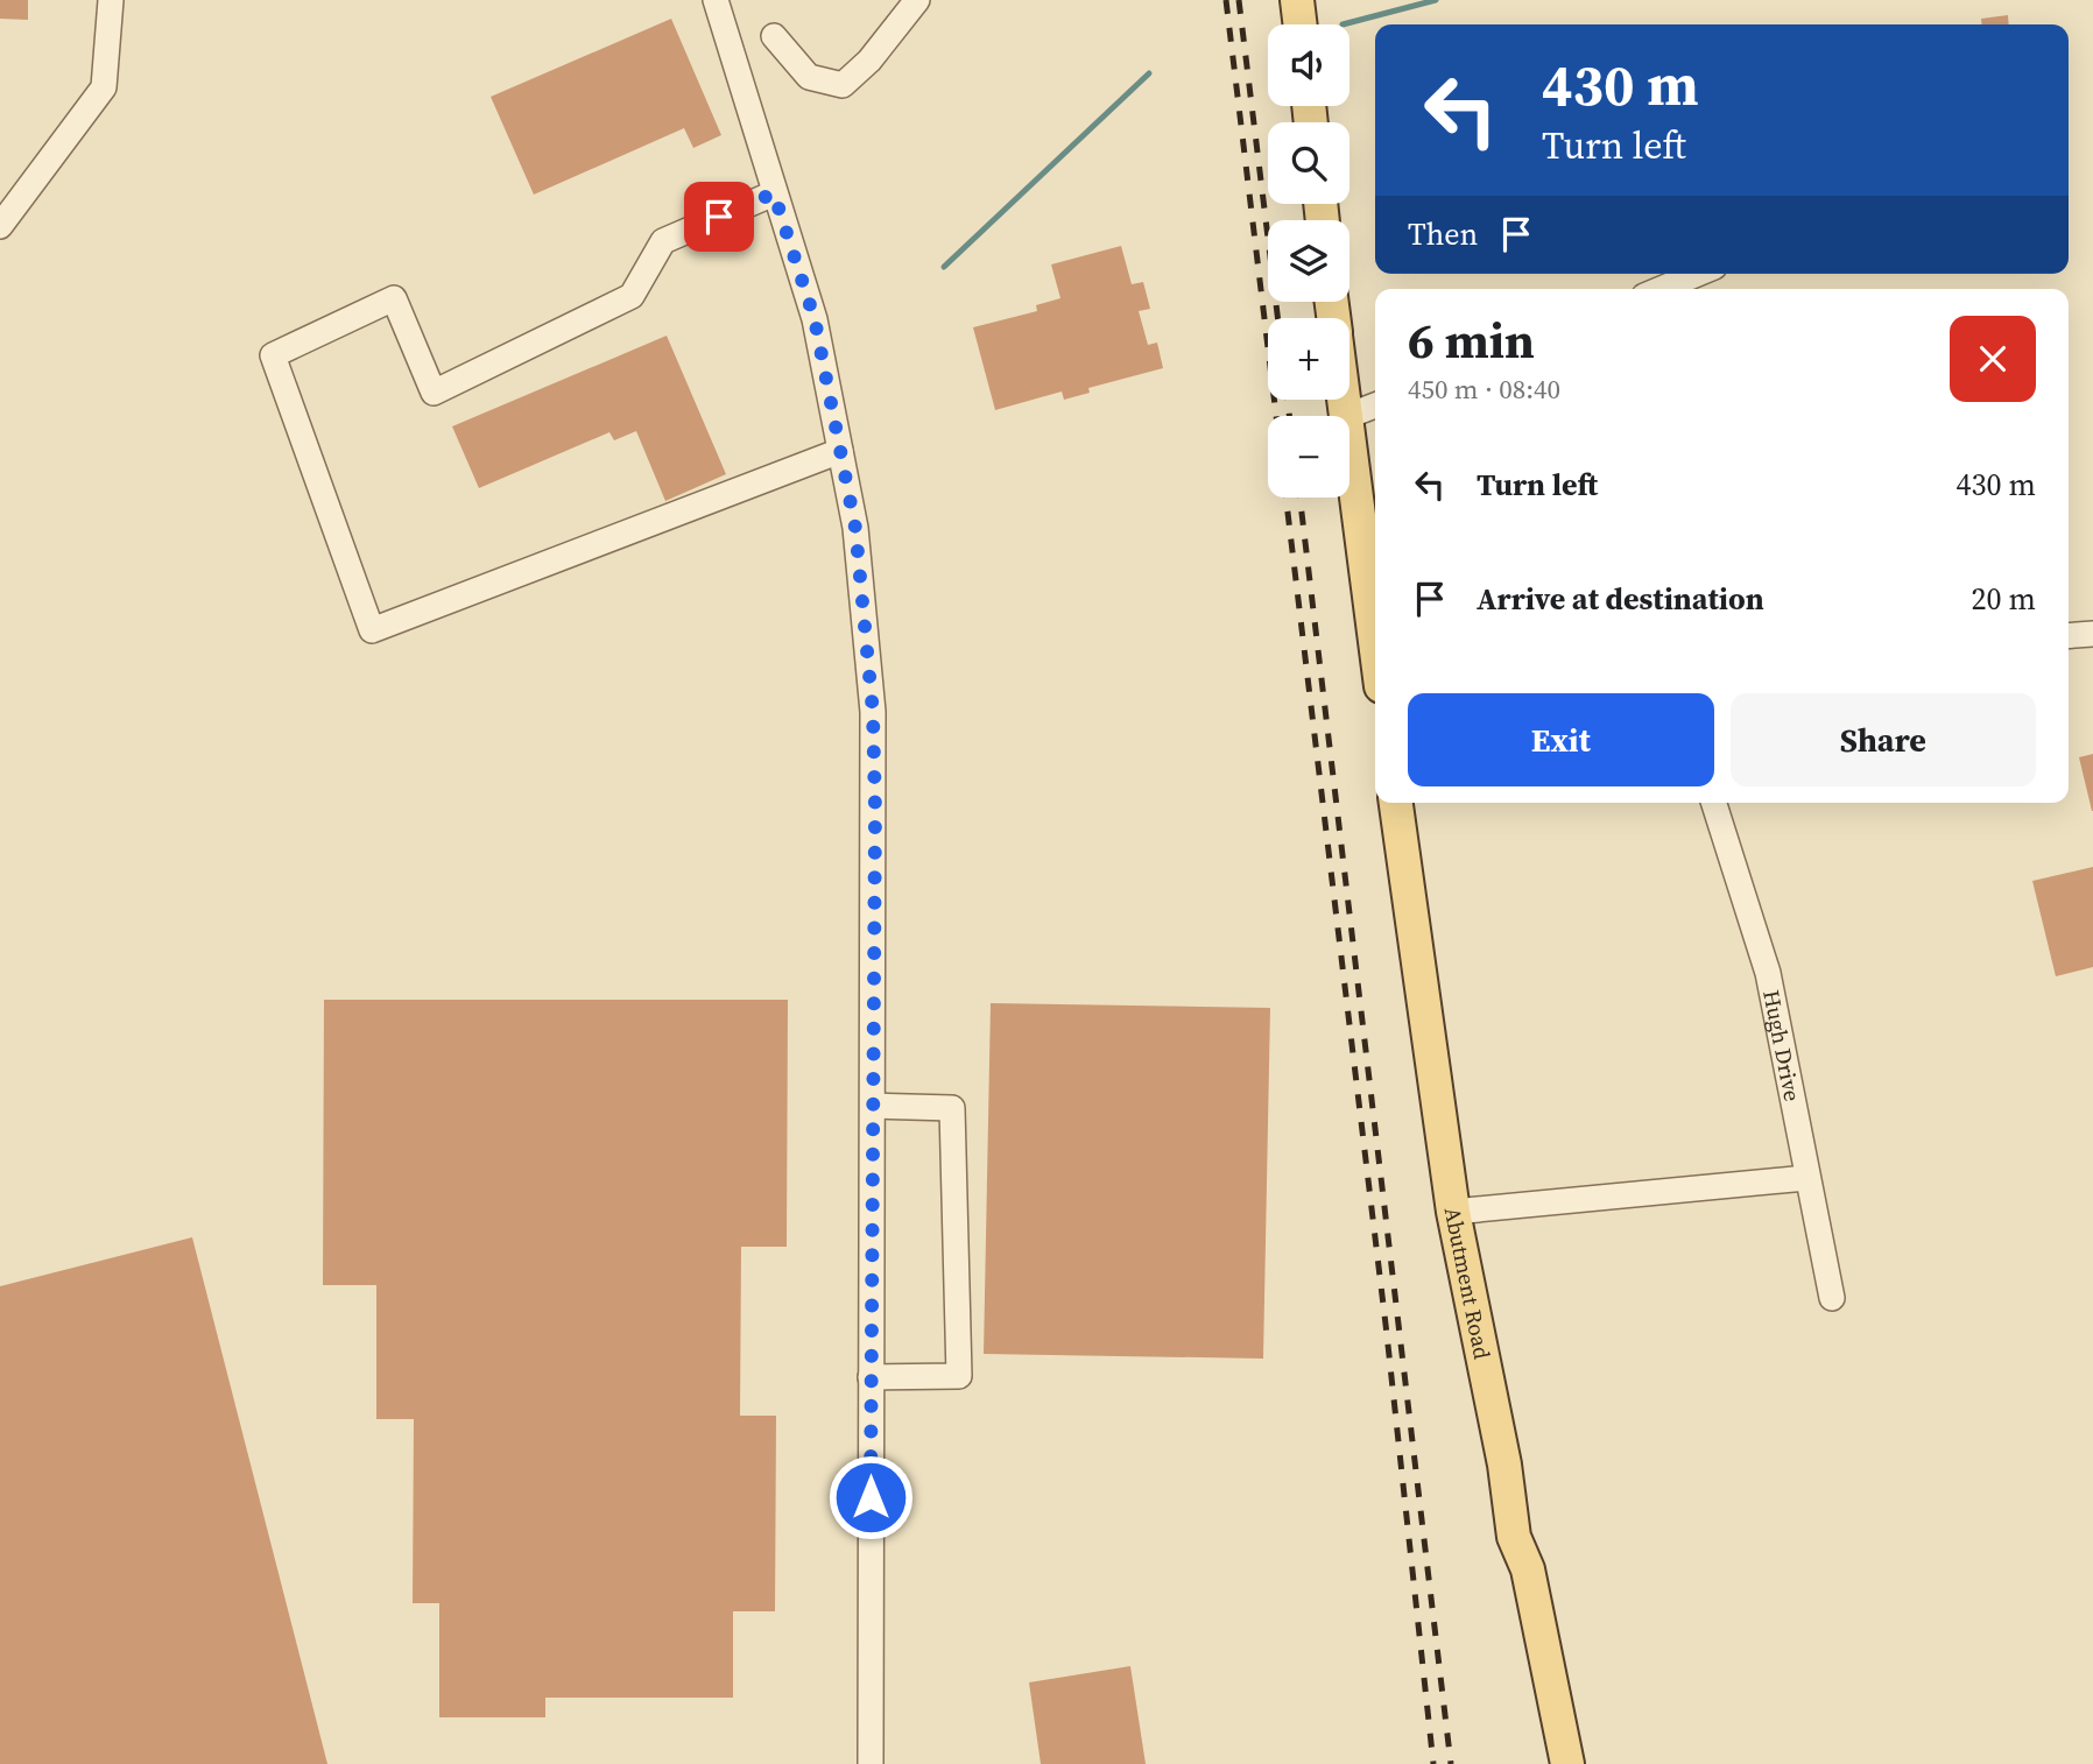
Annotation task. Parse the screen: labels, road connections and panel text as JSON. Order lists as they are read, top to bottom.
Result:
{
  "streets": {
    "main road": ["Abutment Road"],
    "street": ["Hugh Drive"]
  },
  "page": {
    "map_buttons": ["+", "−"],
    "turn": ["430 m", "Turn left"],
    "then": "Then",
    "heading": ["6 min", "450 m · 08:40"],
    "list": [
      {
        "name": "Turn left",
        "value": "430 m"
      },
      {
        "name": "Arrive at destination",
        "value": "20 m"
      }
    ],
    "buttons": ["Exit", "Share"]
  }
}
